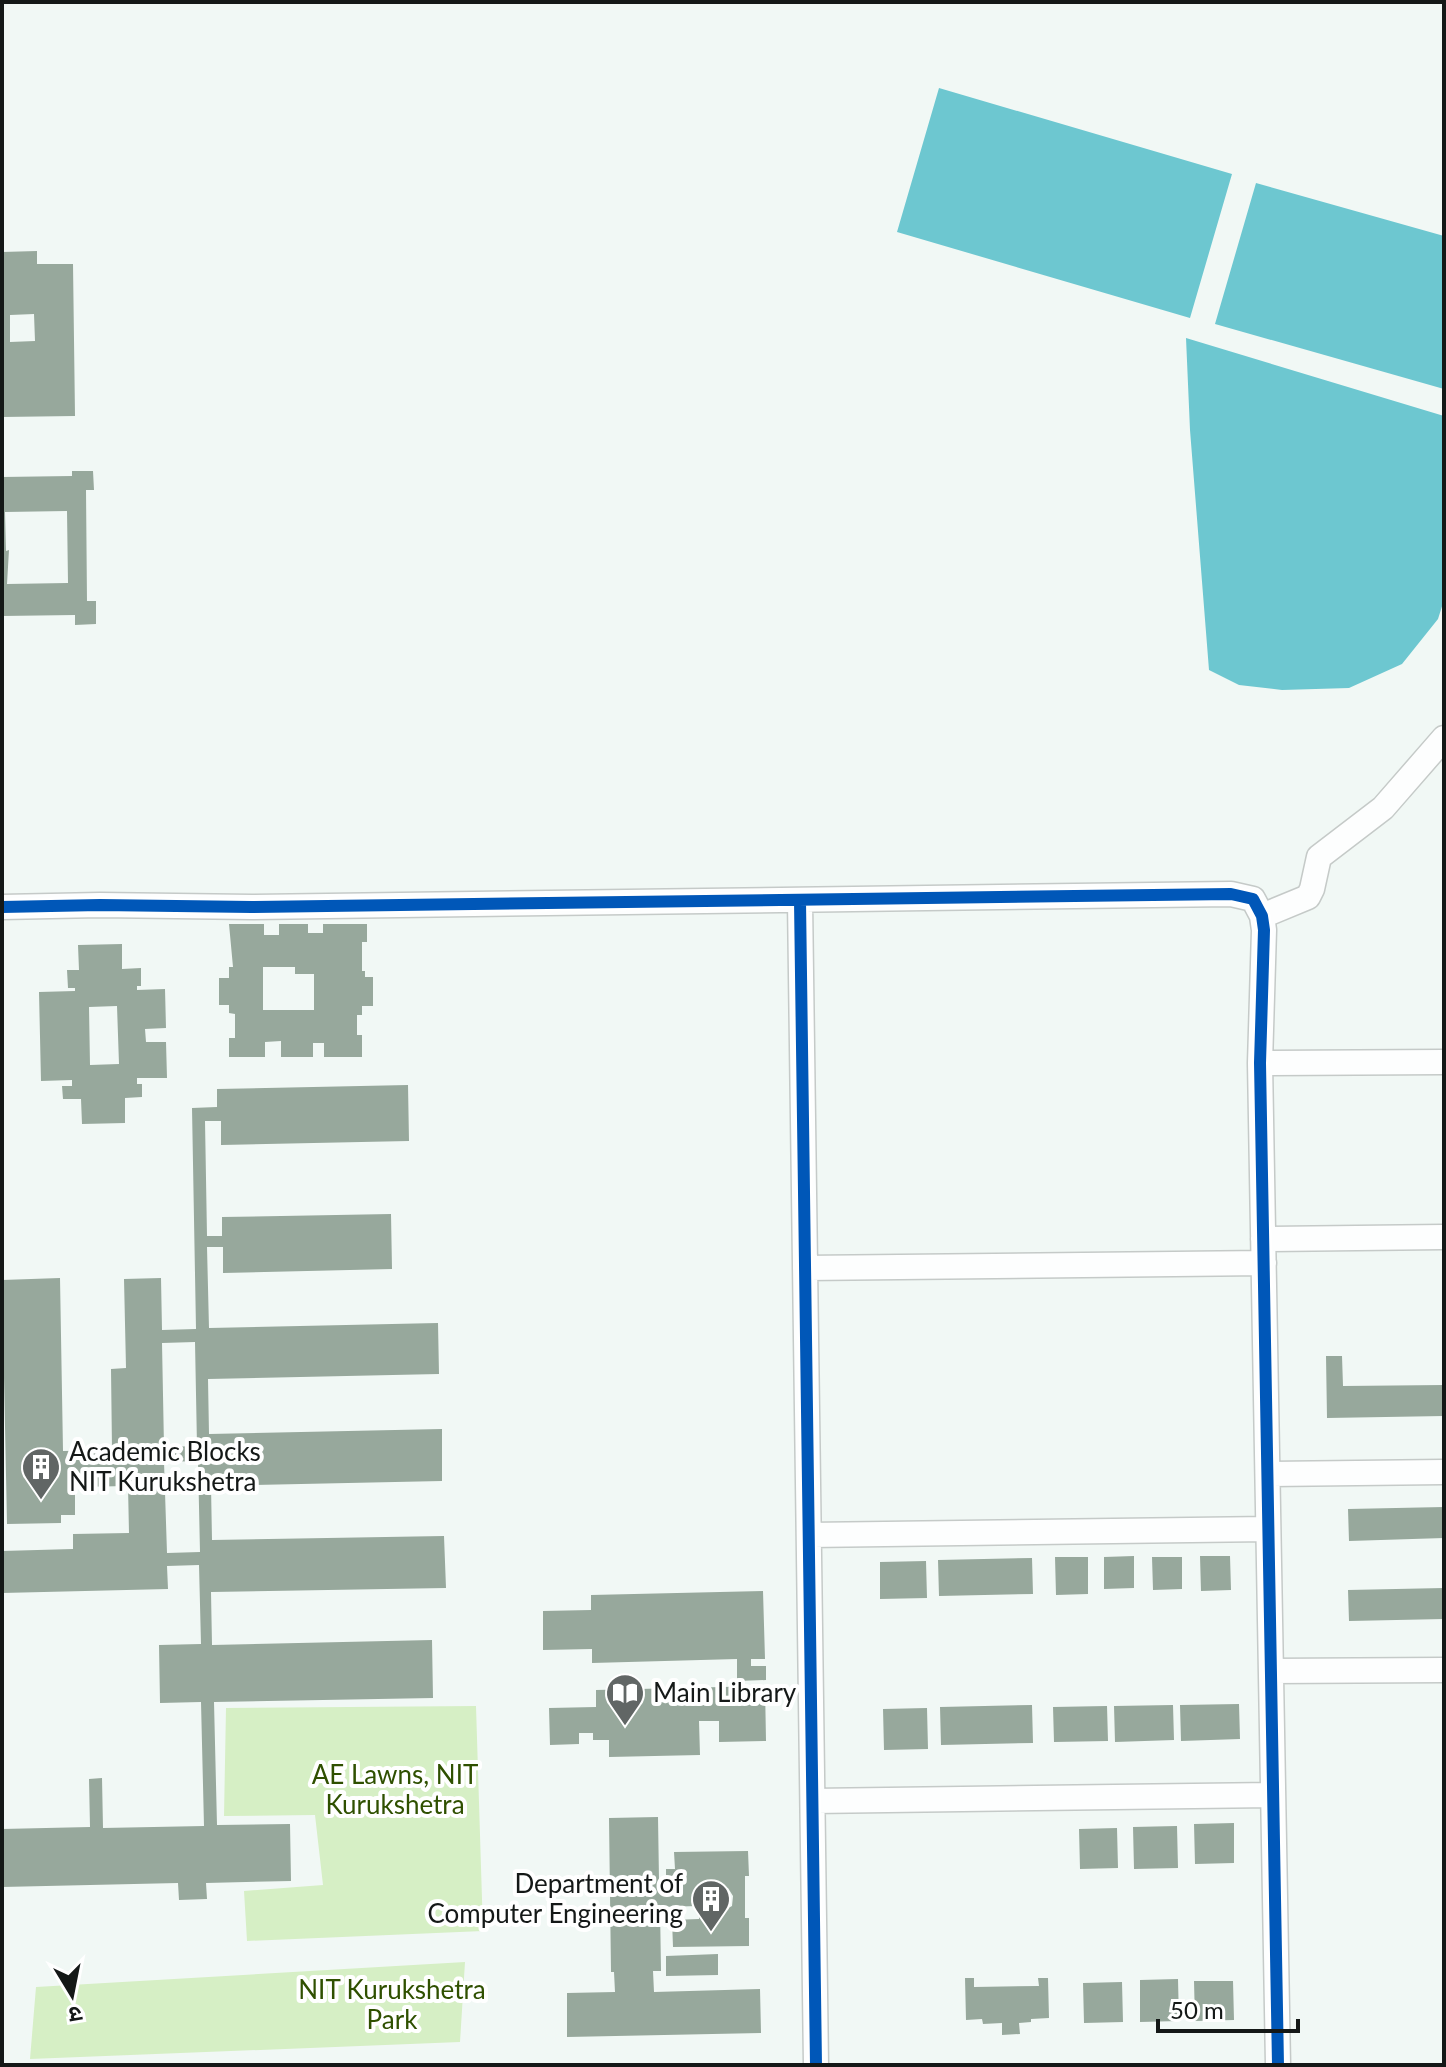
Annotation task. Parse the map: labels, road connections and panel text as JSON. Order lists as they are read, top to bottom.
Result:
{
  "parks": ["AE Lawns, NIT Kurukshetra", "NIT Kurukshetra Park"],
  "places": {
    "building": ["Academic Blocks NIT Kurukshetra", "Department of Computer Engineering"],
    "library": ["Main Library"]
  },
  "scale_bar": "50 m",
  "north": "bottom"
}
